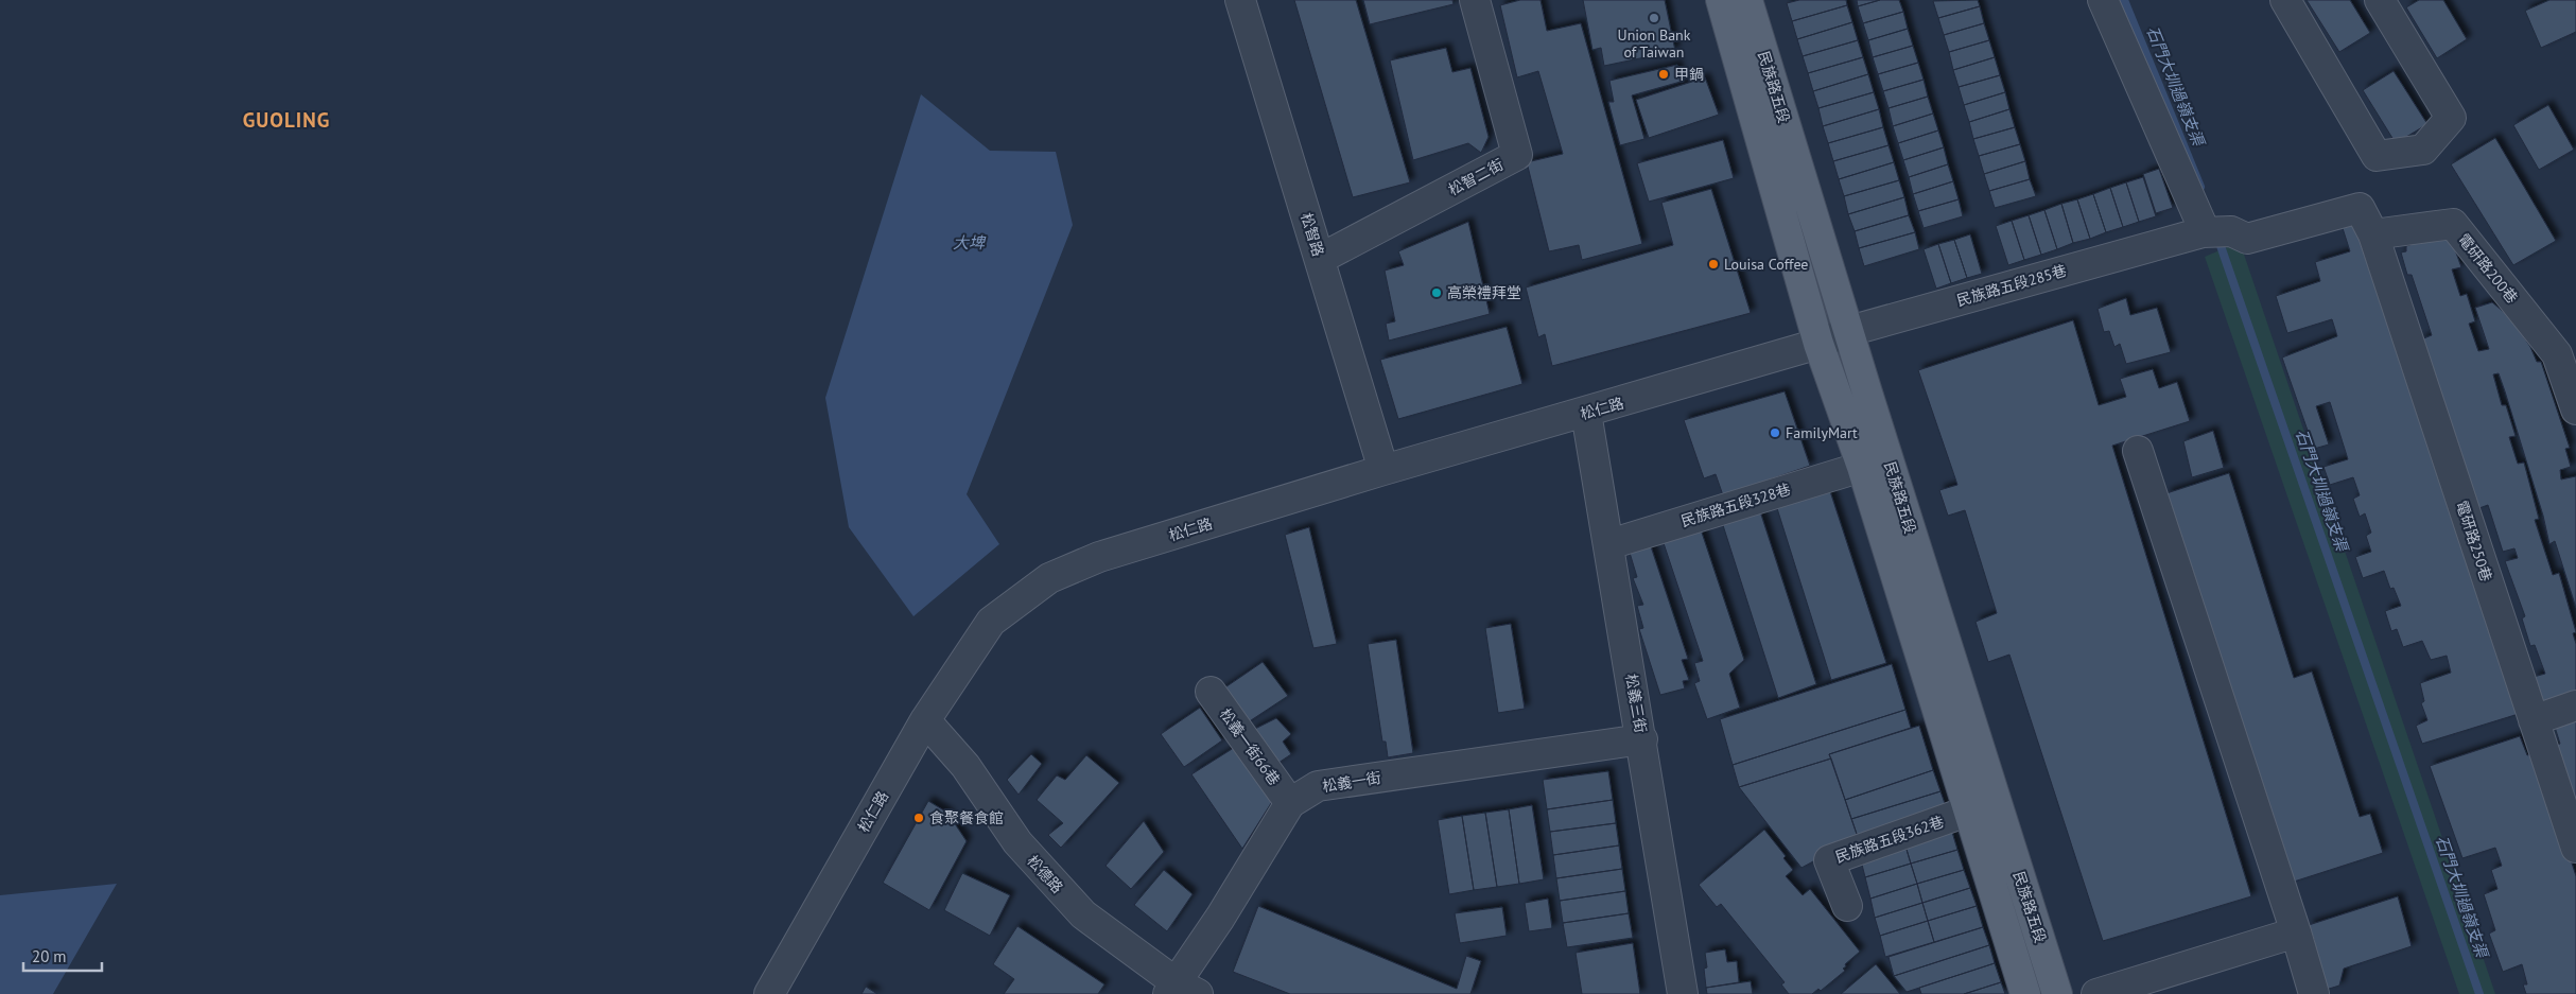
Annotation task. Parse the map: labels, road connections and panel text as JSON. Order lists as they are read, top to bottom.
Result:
{
  "streets": {
    "main road": ["民族路五段"],
    "street": [
      "松智二街",
      "松智路",
      "電研路200巷",
      "民族路五段285巷",
      "松仁路",
      "民族路五段328巷",
      "電研路250巷",
      "松義三街",
      "松義一街66巷",
      "松義一街",
      "民族路五段362巷",
      "松德路"
    ]
  },
  "crossings": [
    ["民族路五段", "民族路五段285巷"],
    ["民族路五段", "松仁路"],
    ["民族路五段", "民族路五段328巷"],
    ["民族路五段", "民族路五段362巷"],
    ["松智二街", "松智路"],
    ["松智路", "松仁路"],
    ["電研路200巷", "電研路250巷"],
    ["民族路五段285巷", "松仁路"],
    ["松仁路", "松義三街"],
    ["松仁路", "松德路"],
    ["民族路五段328巷", "松義三街"],
    ["松義三街", "松義一街"],
    ["松義一街66巷", "松義一街"],
    ["松義一街", "松德路"]
  ],
  "districts": ["GUOLING"],
  "water": ["石門大圳過嶺支渠", "大埤"],
  "places": [
    "Union Bank of Taiwan",
    "甲鍋",
    "Louisa Coffee",
    "高榮禮拜堂",
    "FamilyMart",
    "食聚餐食館"
  ],
  "scale_bar": "20 m"
}
